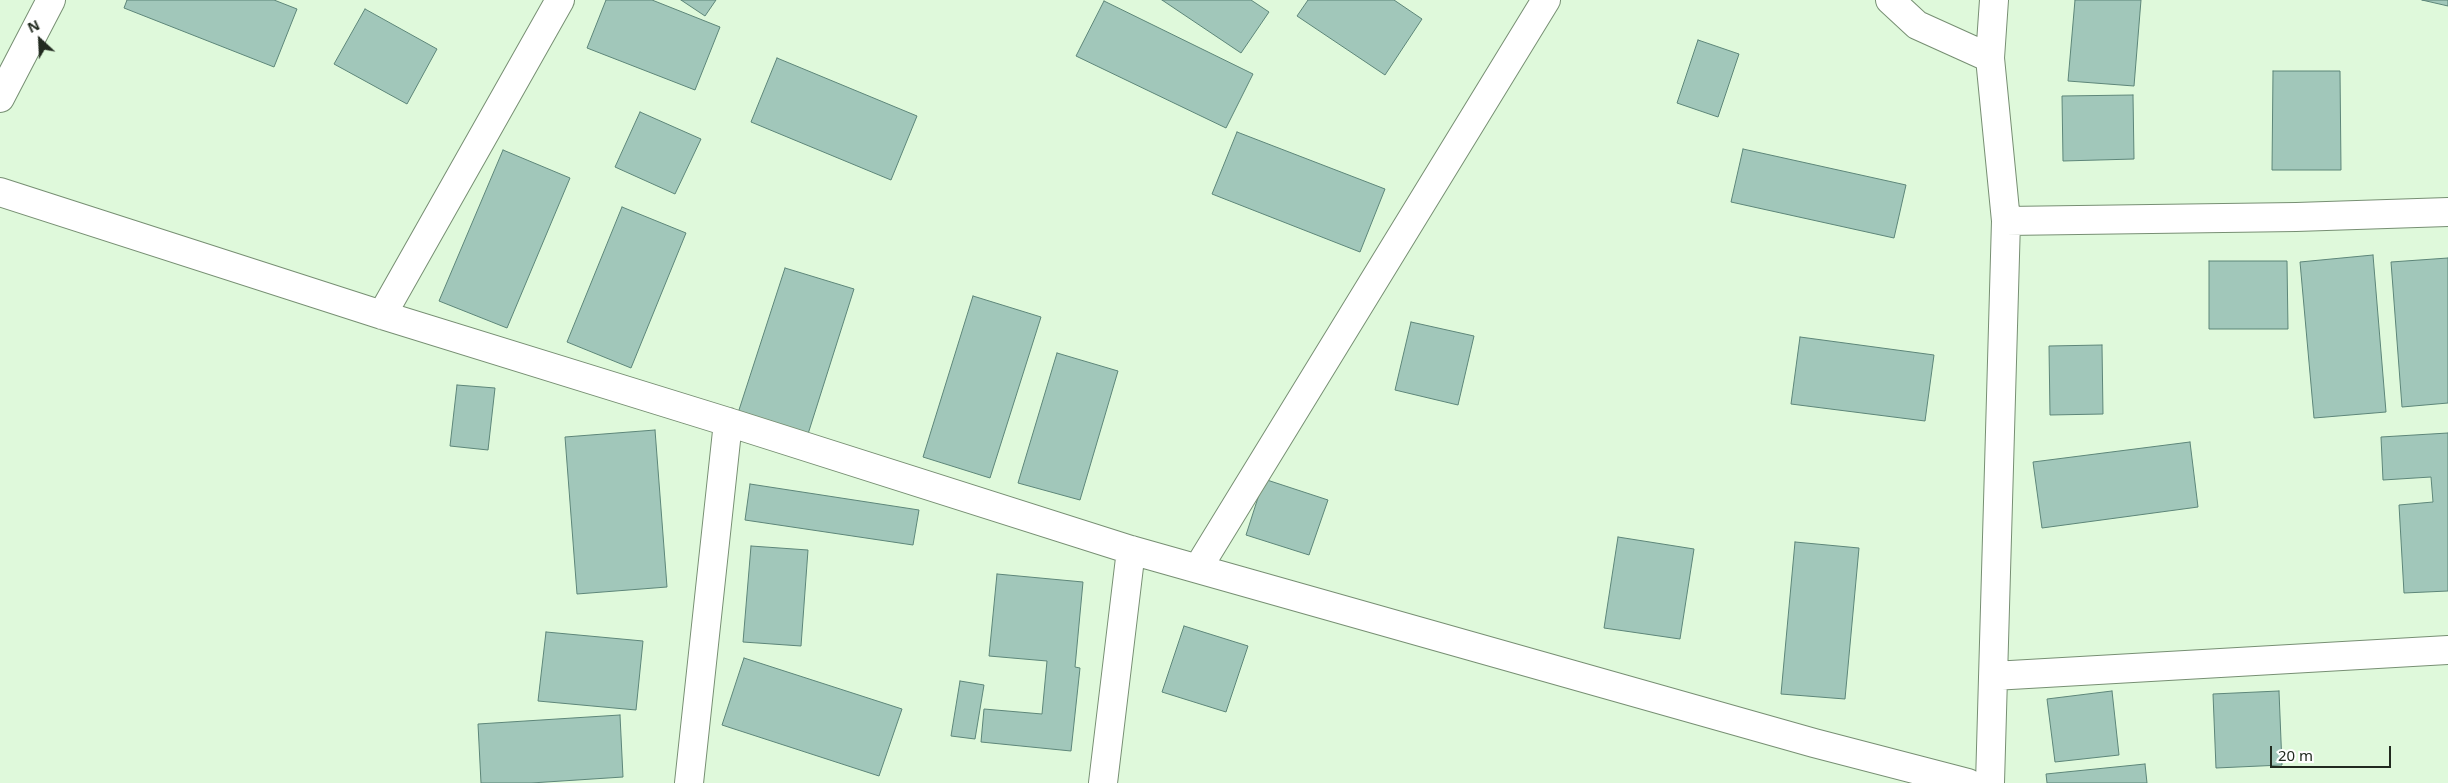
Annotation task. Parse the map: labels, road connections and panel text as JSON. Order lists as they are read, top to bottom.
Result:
{
  "scale_bar": "20 m",
  "north": "top left"
}
